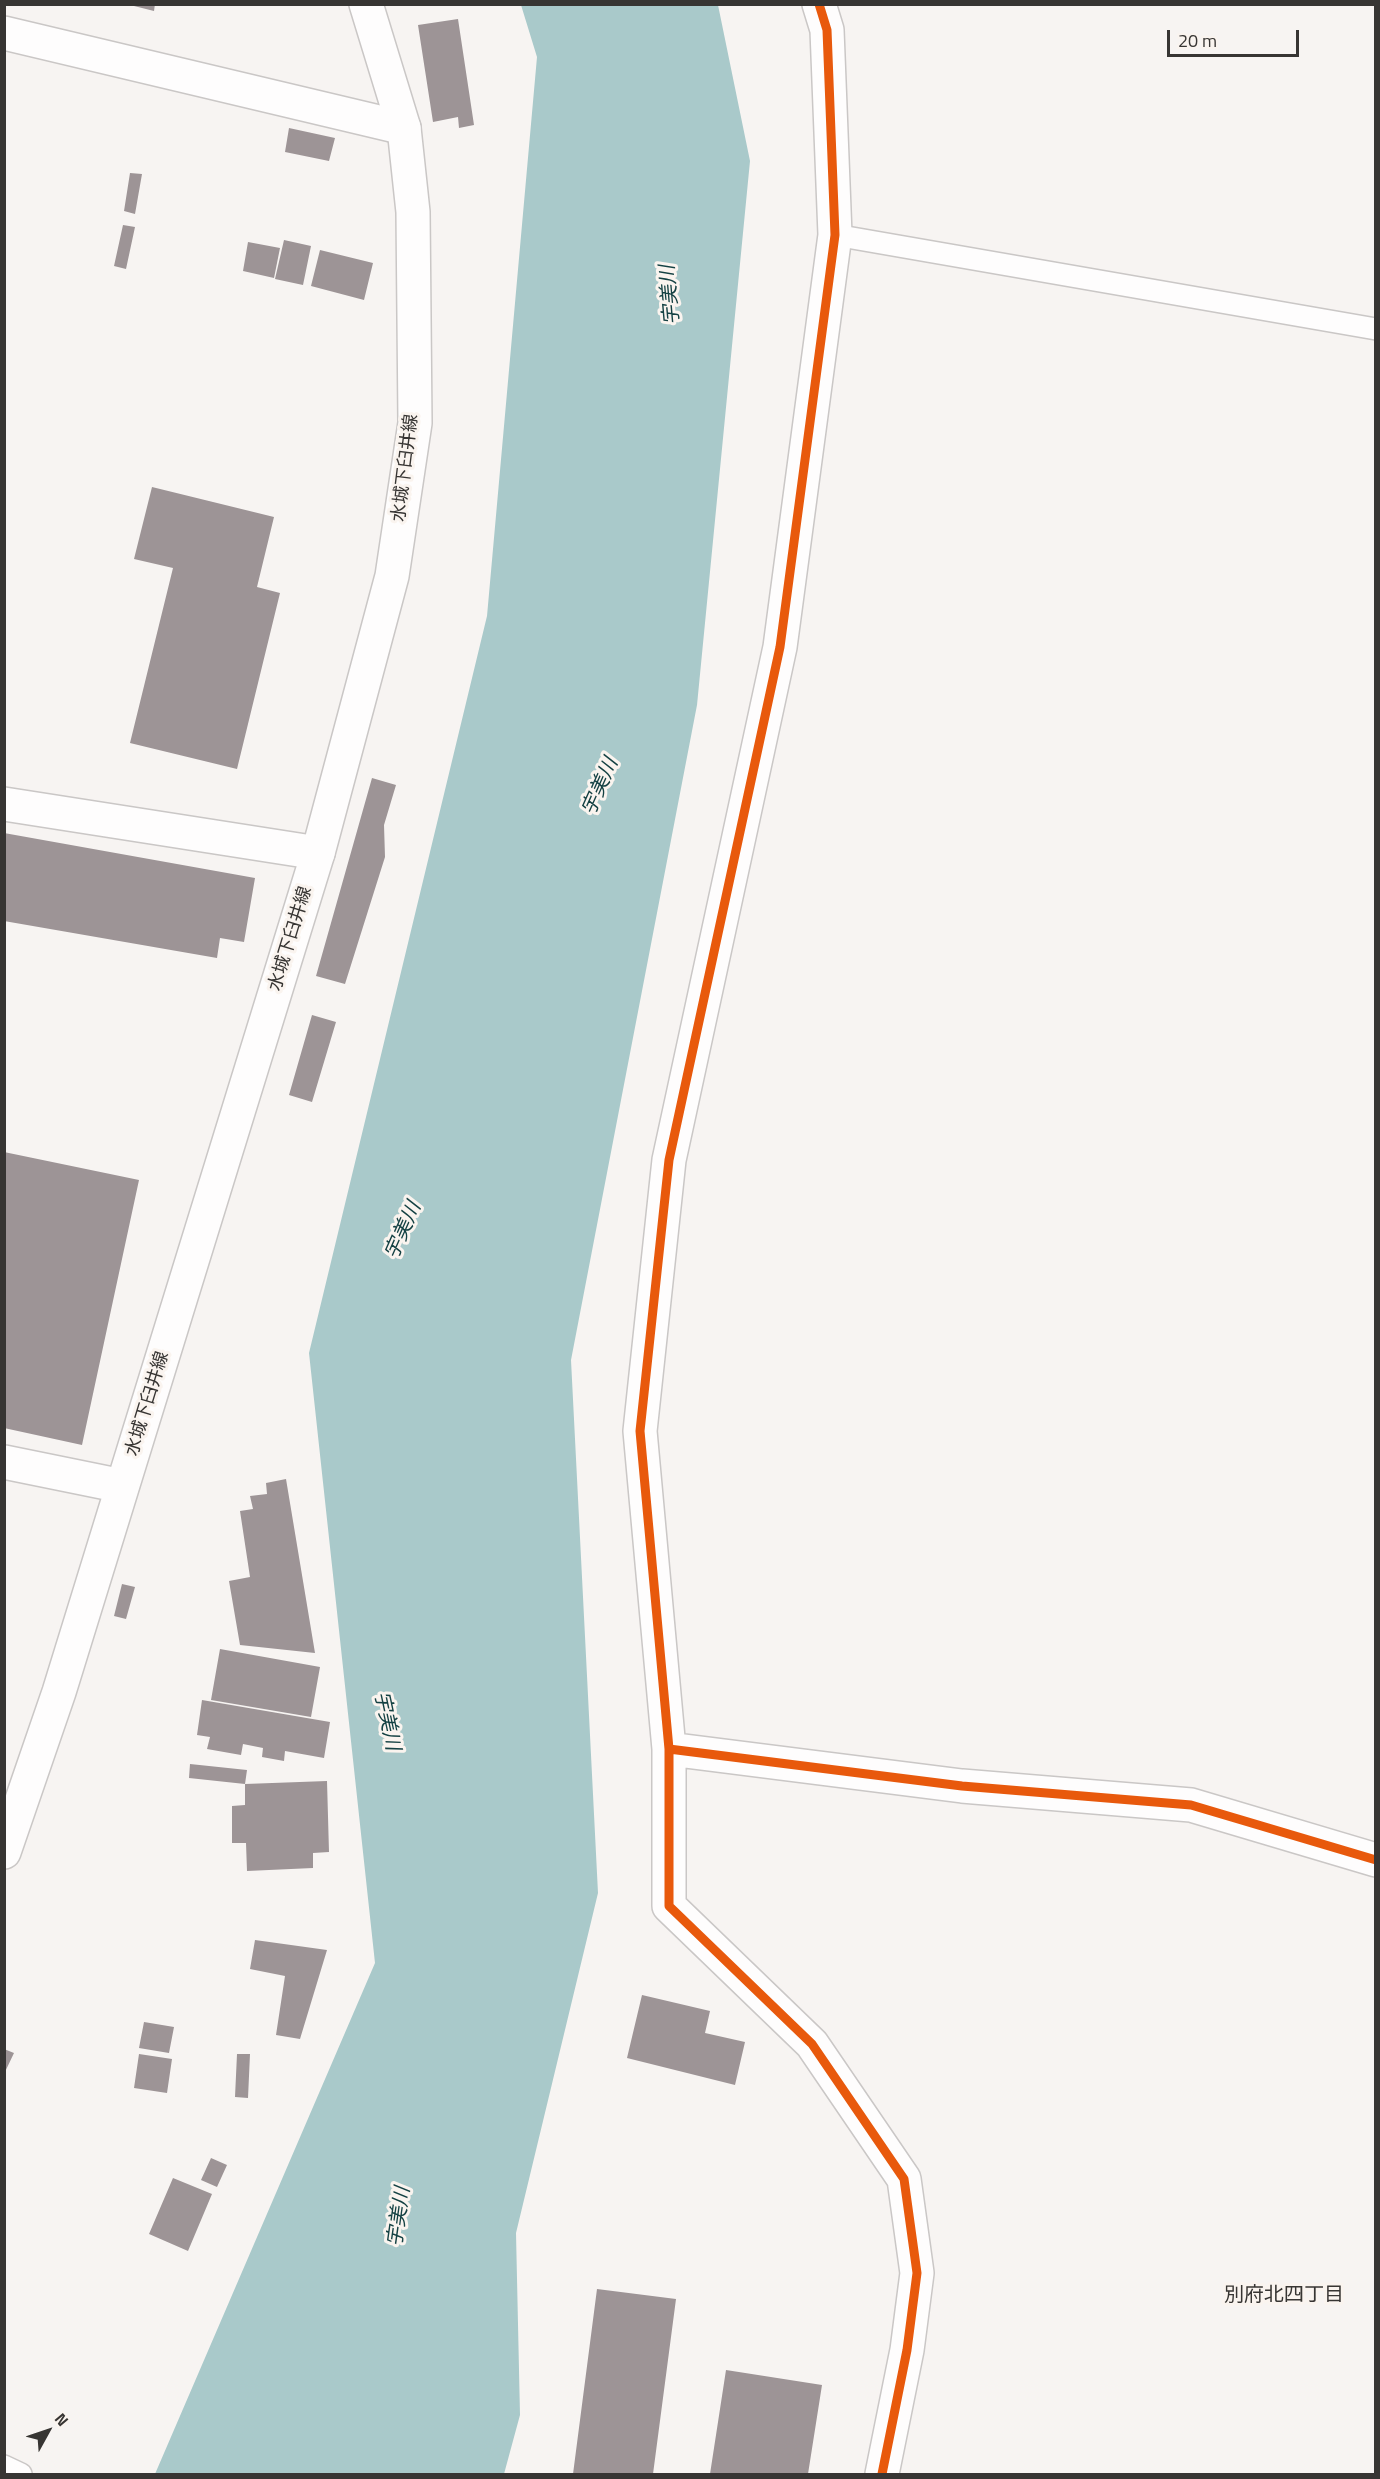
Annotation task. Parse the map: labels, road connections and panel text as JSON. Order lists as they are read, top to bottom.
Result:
{
  "streets": {
    "street": ["水城下臼井線"]
  },
  "districts": ["別府北四丁目"],
  "water": ["宇美川"],
  "scale_bar": "20 m",
  "north": "top right"
}
